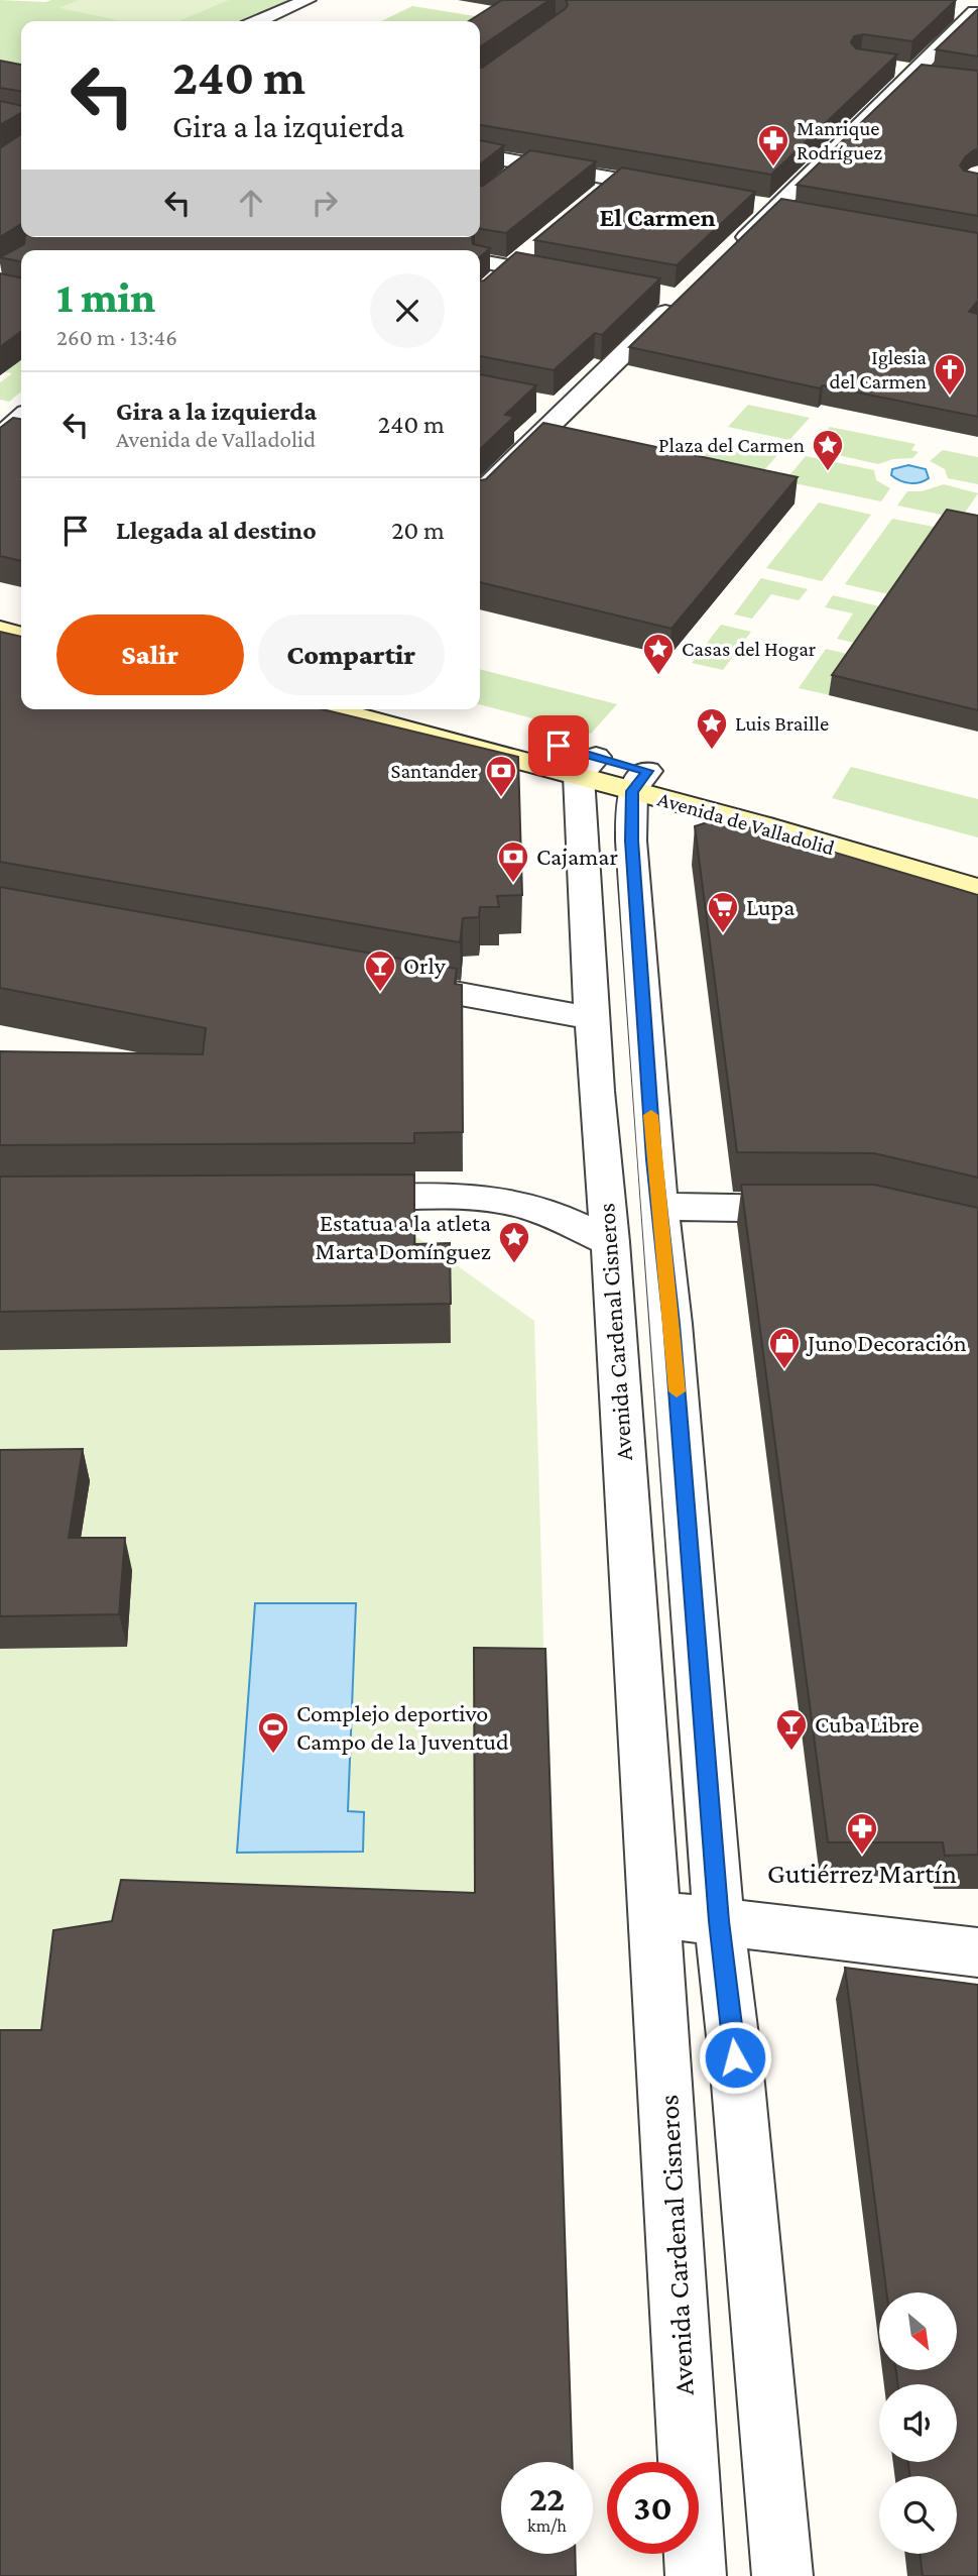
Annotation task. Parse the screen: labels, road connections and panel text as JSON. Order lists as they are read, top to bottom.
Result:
{
  "streets": {
    "main road": ["Avenida de Valladolid"],
    "street": ["Avenida Cardenal Cisneros"]
  },
  "crossings": [
    ["Avenida de Valladolid", "Avenida Cardenal Cisneros"]
  ],
  "districts": ["El Carmen"],
  "places": {
    "pharmacy": ["Manrique Rodríguez", "Gutiérrez Martín"],
    "church": ["Iglesia del Carmen"],
    "place": [
      "Plaza del Carmen",
      "Casas del Hogar",
      "Luis Braille",
      "Estatua a la atleta Marta Domínguez"
    ],
    "bank": ["Santander", "Cajamar"],
    "supermarket": ["Lupa"],
    "bar": ["Orly", "Cuba Libre"],
    "shop": ["Juno Decoración"],
    "sports": ["Complejo deportivo Campo de la Juventud"]
  },
  "north": "bottom right",
  "page": {
    "turn": ["240 m", "Gira a la izquierda"],
    "heading": ["1 min", "260 m · 13:46"],
    "list": [
      {
        "name": "Gira a la izquierda",
        "note": "Avenida de Valladolid",
        "value": "240 m"
      },
      {
        "name": "Llegada al destino",
        "value": "20 m"
      }
    ],
    "buttons": ["Salir", "Compartir"],
    "speed": "22 km/h",
    "limit": "30"
  }
}
